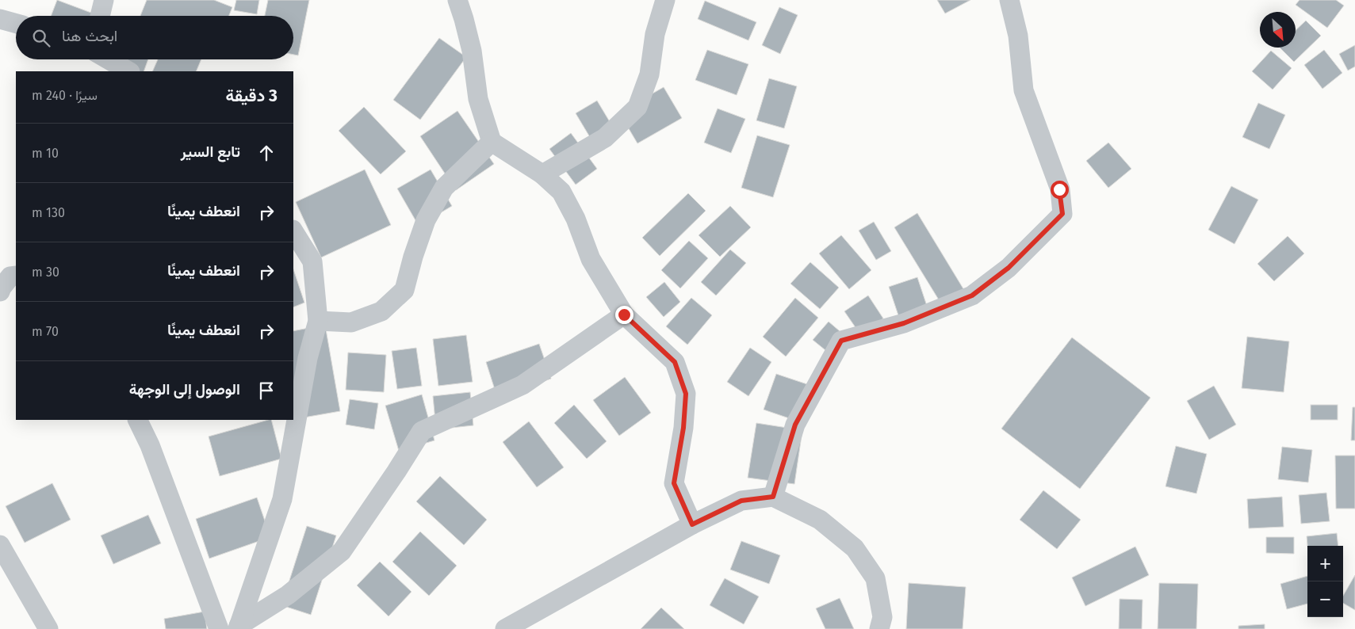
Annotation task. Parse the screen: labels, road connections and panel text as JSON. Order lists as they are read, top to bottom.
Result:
{
  "north": "bottom right",
  "page": {
    "search": "ابحث هنا",
    "heading": ["3 دقيقة", "سيرًا · 240 m"],
    "list": [
      ["تابع السير", "10 m"],
      ["انعطف يمينًا", "130 m"],
      ["انعطف يمينًا", "30 m"],
      ["انعطف يمينًا", "70 m"],
      "الوصول إلى الوجهة"
    ],
    "map_buttons": ["+", "−"]
  }
}
